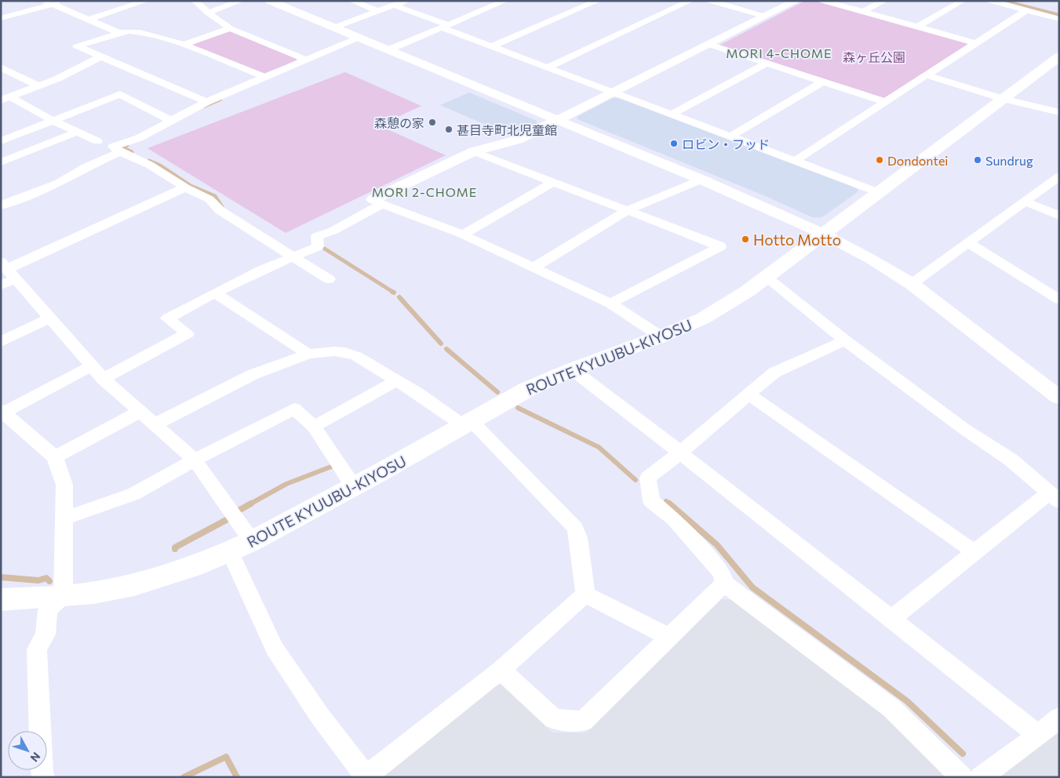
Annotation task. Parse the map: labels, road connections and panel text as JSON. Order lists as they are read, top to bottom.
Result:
{
  "streets": {
    "main road": ["ROUTE KYUUBU-KIYOSU"]
  },
  "districts": ["MORI 4-CHOME", "MORI 2-CHOME"],
  "parks": ["森ヶ丘公園"],
  "places": [
    "森憩の家",
    "甚目寺町北児童館",
    "ロビン・フッド",
    "Dondontei",
    "Sundrug",
    "Hotto Motto"
  ],
  "north": "bottom right"
}
